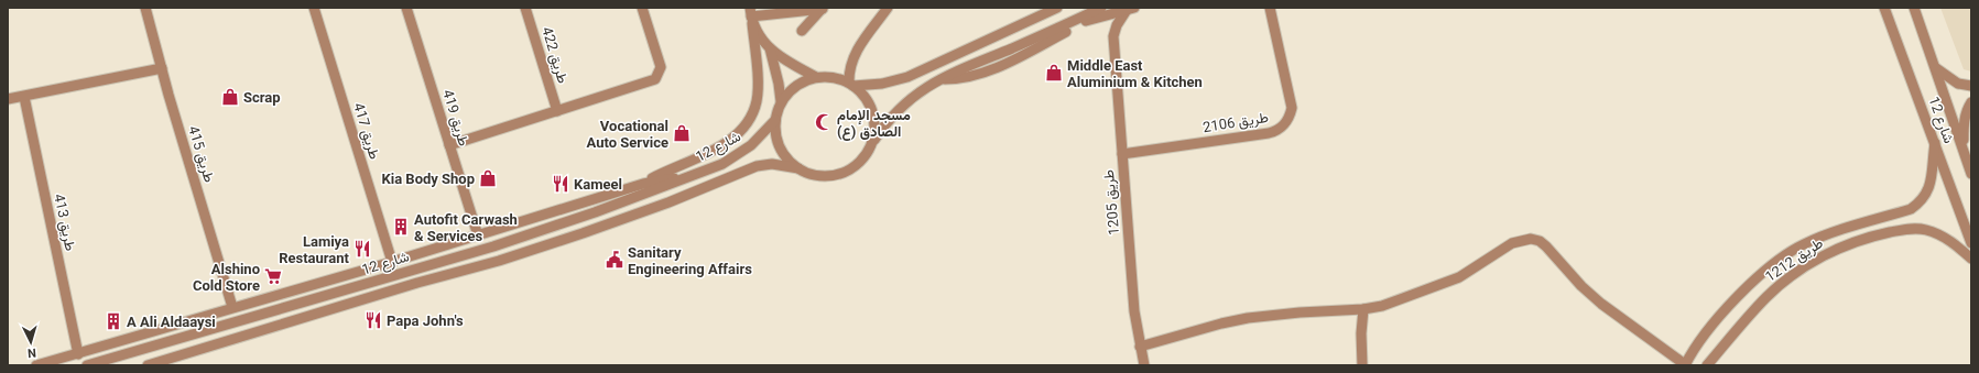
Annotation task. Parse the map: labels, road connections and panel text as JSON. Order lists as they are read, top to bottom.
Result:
{
  "streets": {
    "street": [
      "طريق 422",
      "طريق 419",
      "شارع 12",
      "طريق 2106",
      "طريق 417",
      "طريق 415",
      "طريق 1205",
      "طريق 413",
      "طريق 1212"
    ]
  },
  "crossings": [
    ["شارع 12", "طريق 1212"],
    ["طريق 2106", "طريق 1205"]
  ],
  "places": {
    "shop": [
      "Middle East Aluminium & Kitchen",
      "Scrap",
      "Vocational Auto Service",
      "Kia Body Shop"
    ],
    "mosque": ["مسجد الإمام الصادق (ع)"],
    "restaurant": ["Kameel", "Lamiya Restaurant", "Papa John's"],
    "building": ["Autofit Carwash & Services", "A Ali Aldaaysi"],
    "public building": ["Sanitary Engineering Affairs"],
    "supermarket": ["Alshino Cold Store"]
  },
  "north": "bottom"
}
